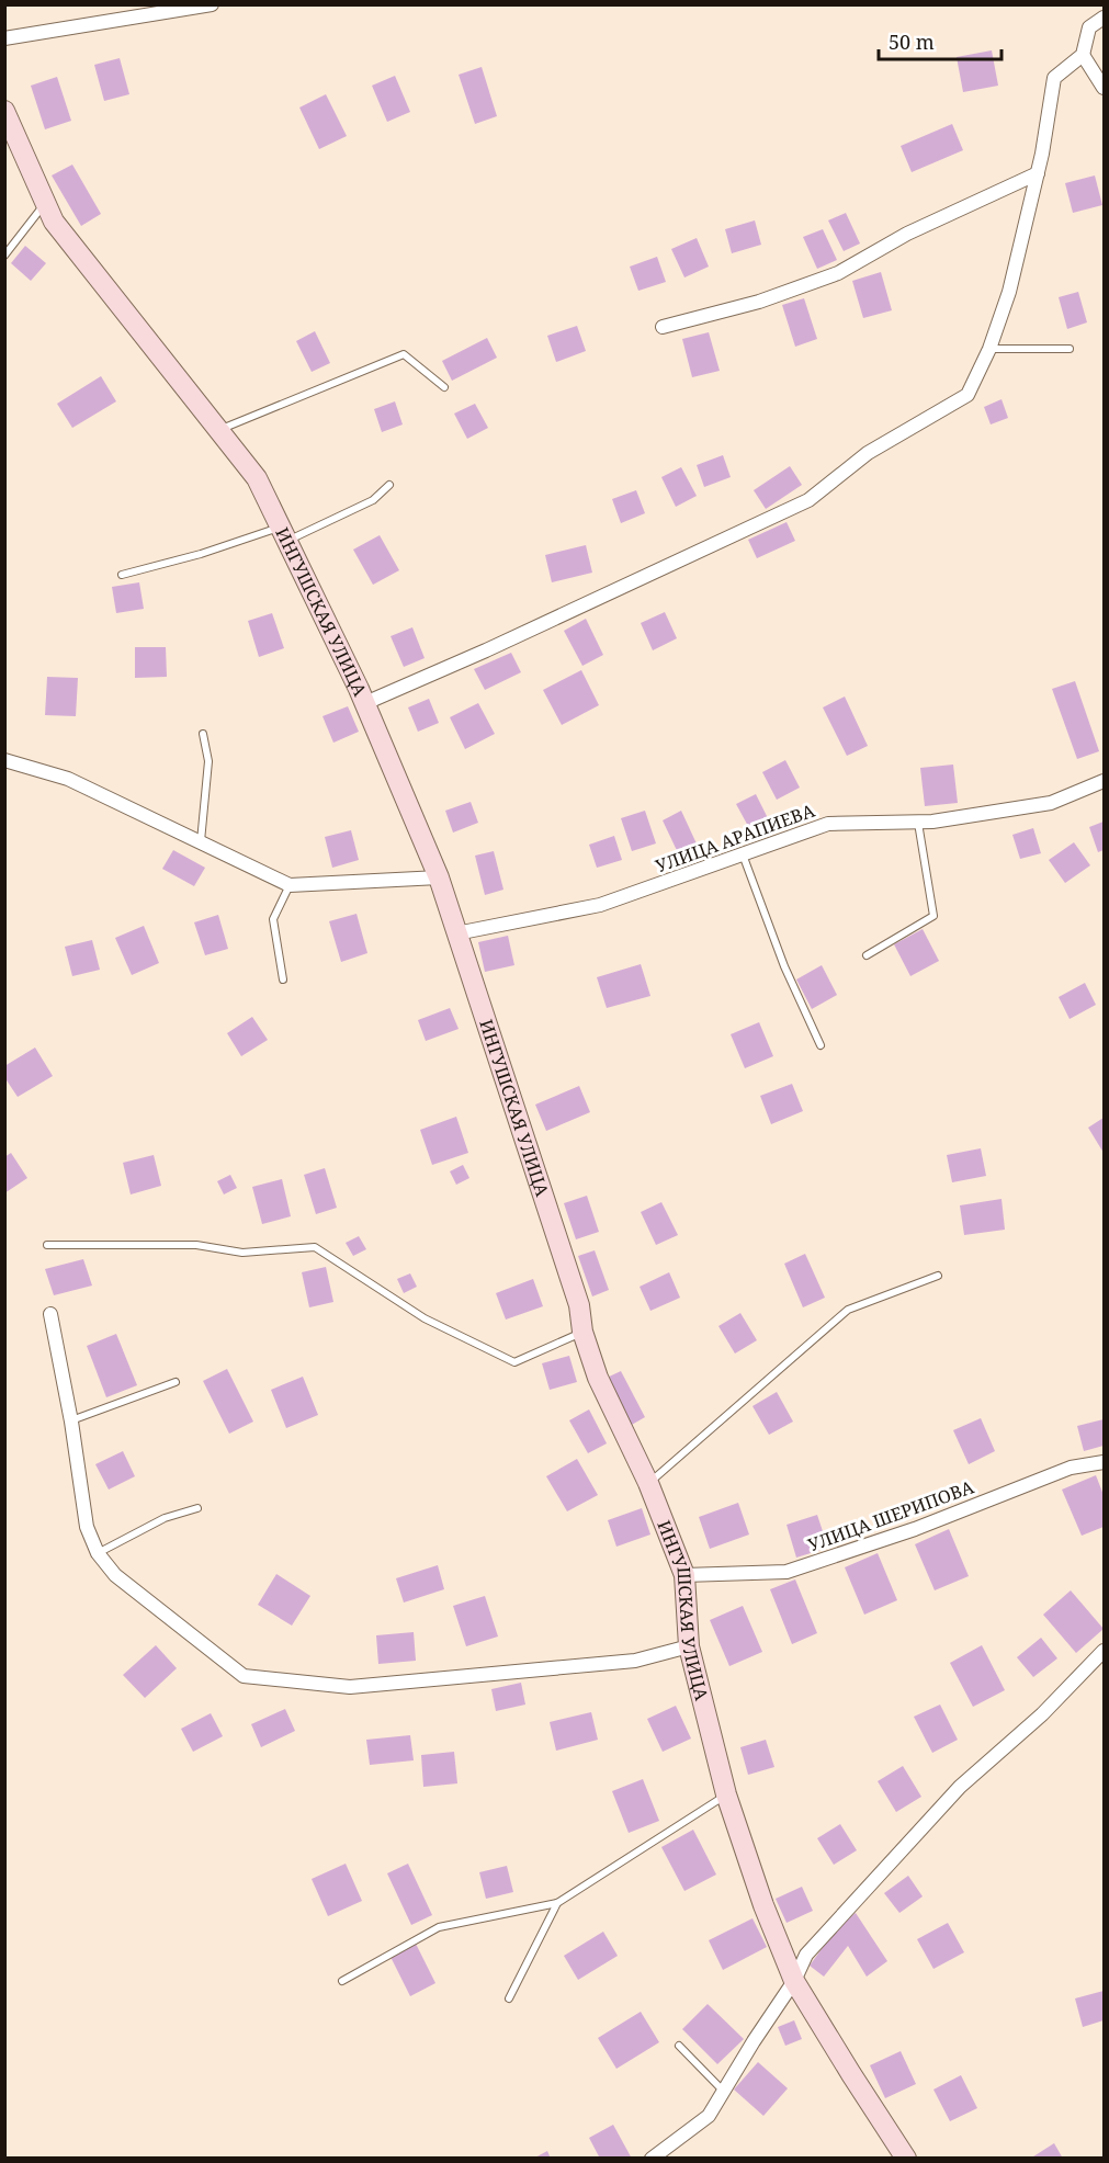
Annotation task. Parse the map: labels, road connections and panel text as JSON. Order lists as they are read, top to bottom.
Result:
{
  "streets": {
    "street": ["ИНГУШСКАЯ УЛИЦА", "УЛИЦА АРАПИЕВА", "УЛИЦА ШЕРИПОВА"]
  },
  "crossings": [
    ["ИНГУШСКАЯ УЛИЦА", "УЛИЦА АРАПИЕВА"],
    ["ИНГУШСКАЯ УЛИЦА", "УЛИЦА ШЕРИПОВА"]
  ],
  "scale_bar": "50 m"
}
